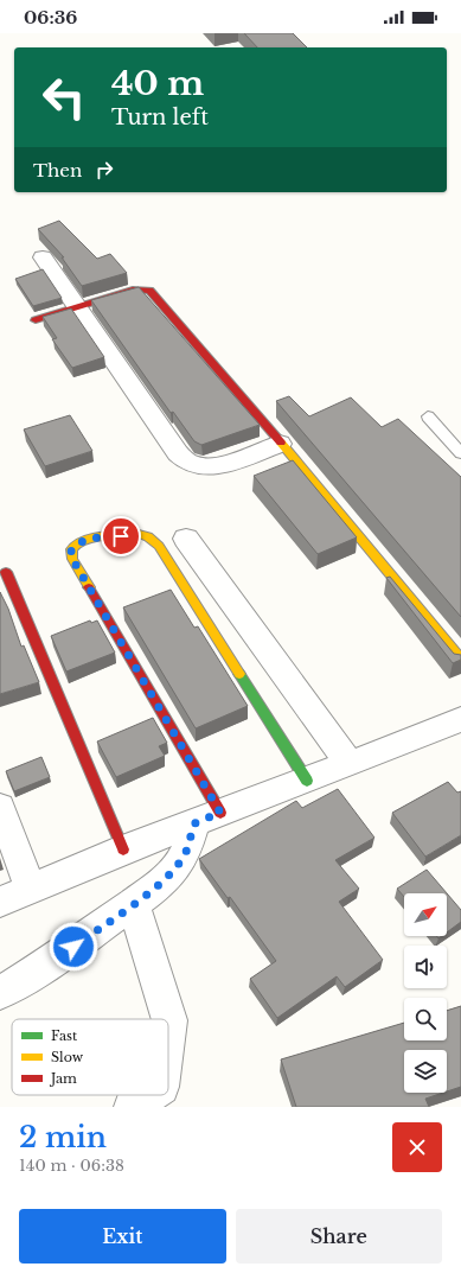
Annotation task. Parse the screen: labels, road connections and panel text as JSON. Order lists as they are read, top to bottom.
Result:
{
  "legend": ["Fast", "Slow", "Jam"],
  "north": "top right",
  "page": {
    "status": "06:36",
    "turn": ["40 m", "Turn left"],
    "then": "Then",
    "heading": ["2 min", "140 m · 06:38"],
    "buttons": ["Exit", "Share"]
  }
}
